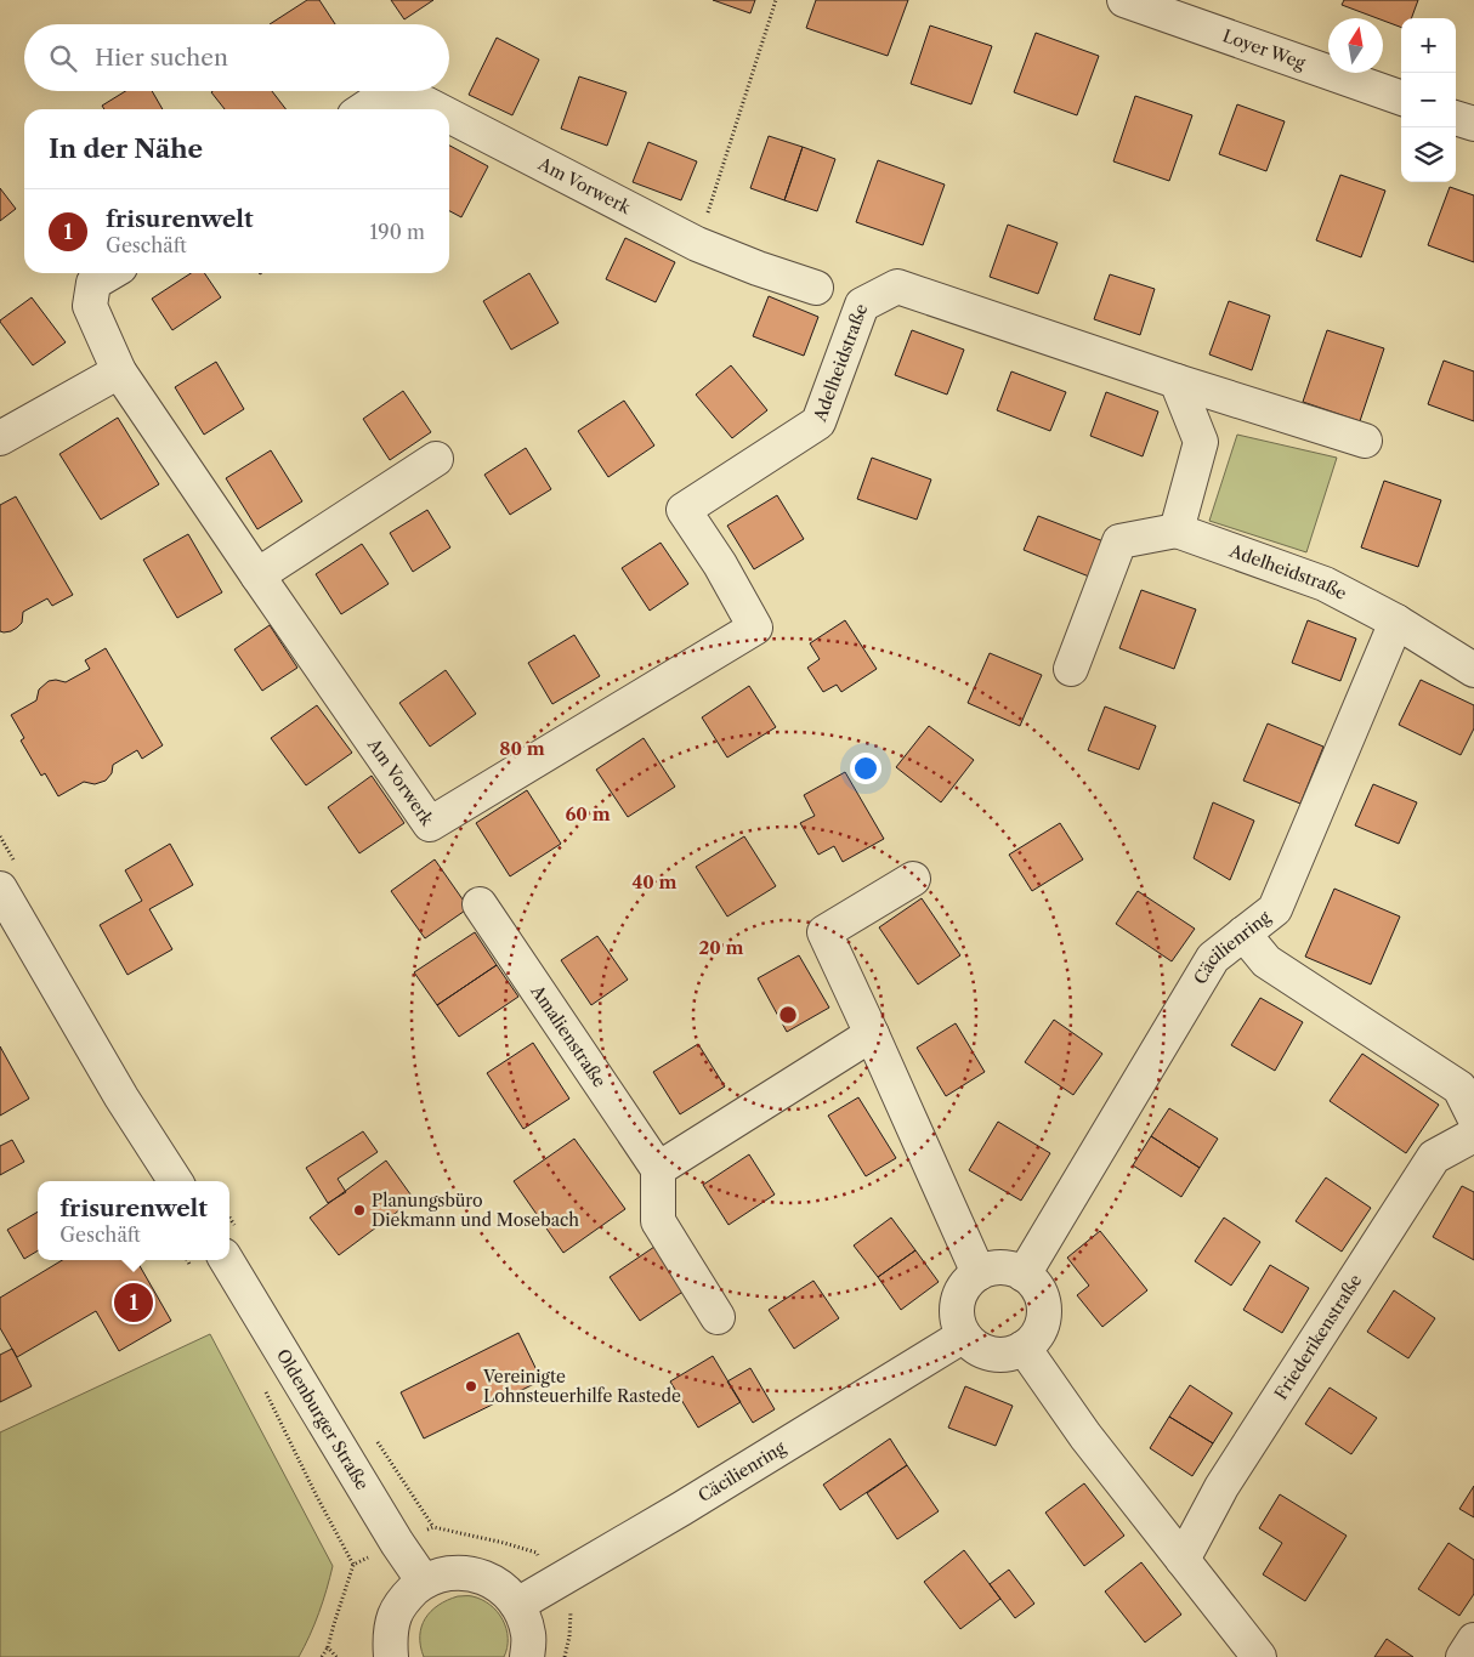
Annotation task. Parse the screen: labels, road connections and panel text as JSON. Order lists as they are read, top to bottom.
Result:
{
  "streets": {
    "street": [
      "Loyer Weg",
      "Am Vorwerk",
      "Adelheidstraße",
      "Cäcilienring",
      "Amalienstraße",
      "Friederikenstraße",
      "Oldenburger Straße"
    ]
  },
  "crossings": [
    ["Am Vorwerk", "Adelheidstraße"],
    ["Adelheidstraße", "Cäcilienring"]
  ],
  "places": ["Planungsbüro Diekmann und Mosebach", "Vereinigte Lohnsteuerhilfe Rastede"],
  "north": "top",
  "page": {
    "map_buttons": ["+", "−"],
    "search": "Hier suchen",
    "heading": "In der Nähe",
    "list": [
      {
        "mark": "1",
        "name": "frisurenwelt",
        "note": "Geschäft",
        "value": "190 m"
      }
    ],
    "popup": ["frisurenwelt", "Geschäft"],
    "pins": "1"
  },
  "rings": [
    "80 m",
    "60 m",
    "40 m",
    "20 m"
  ]
}
